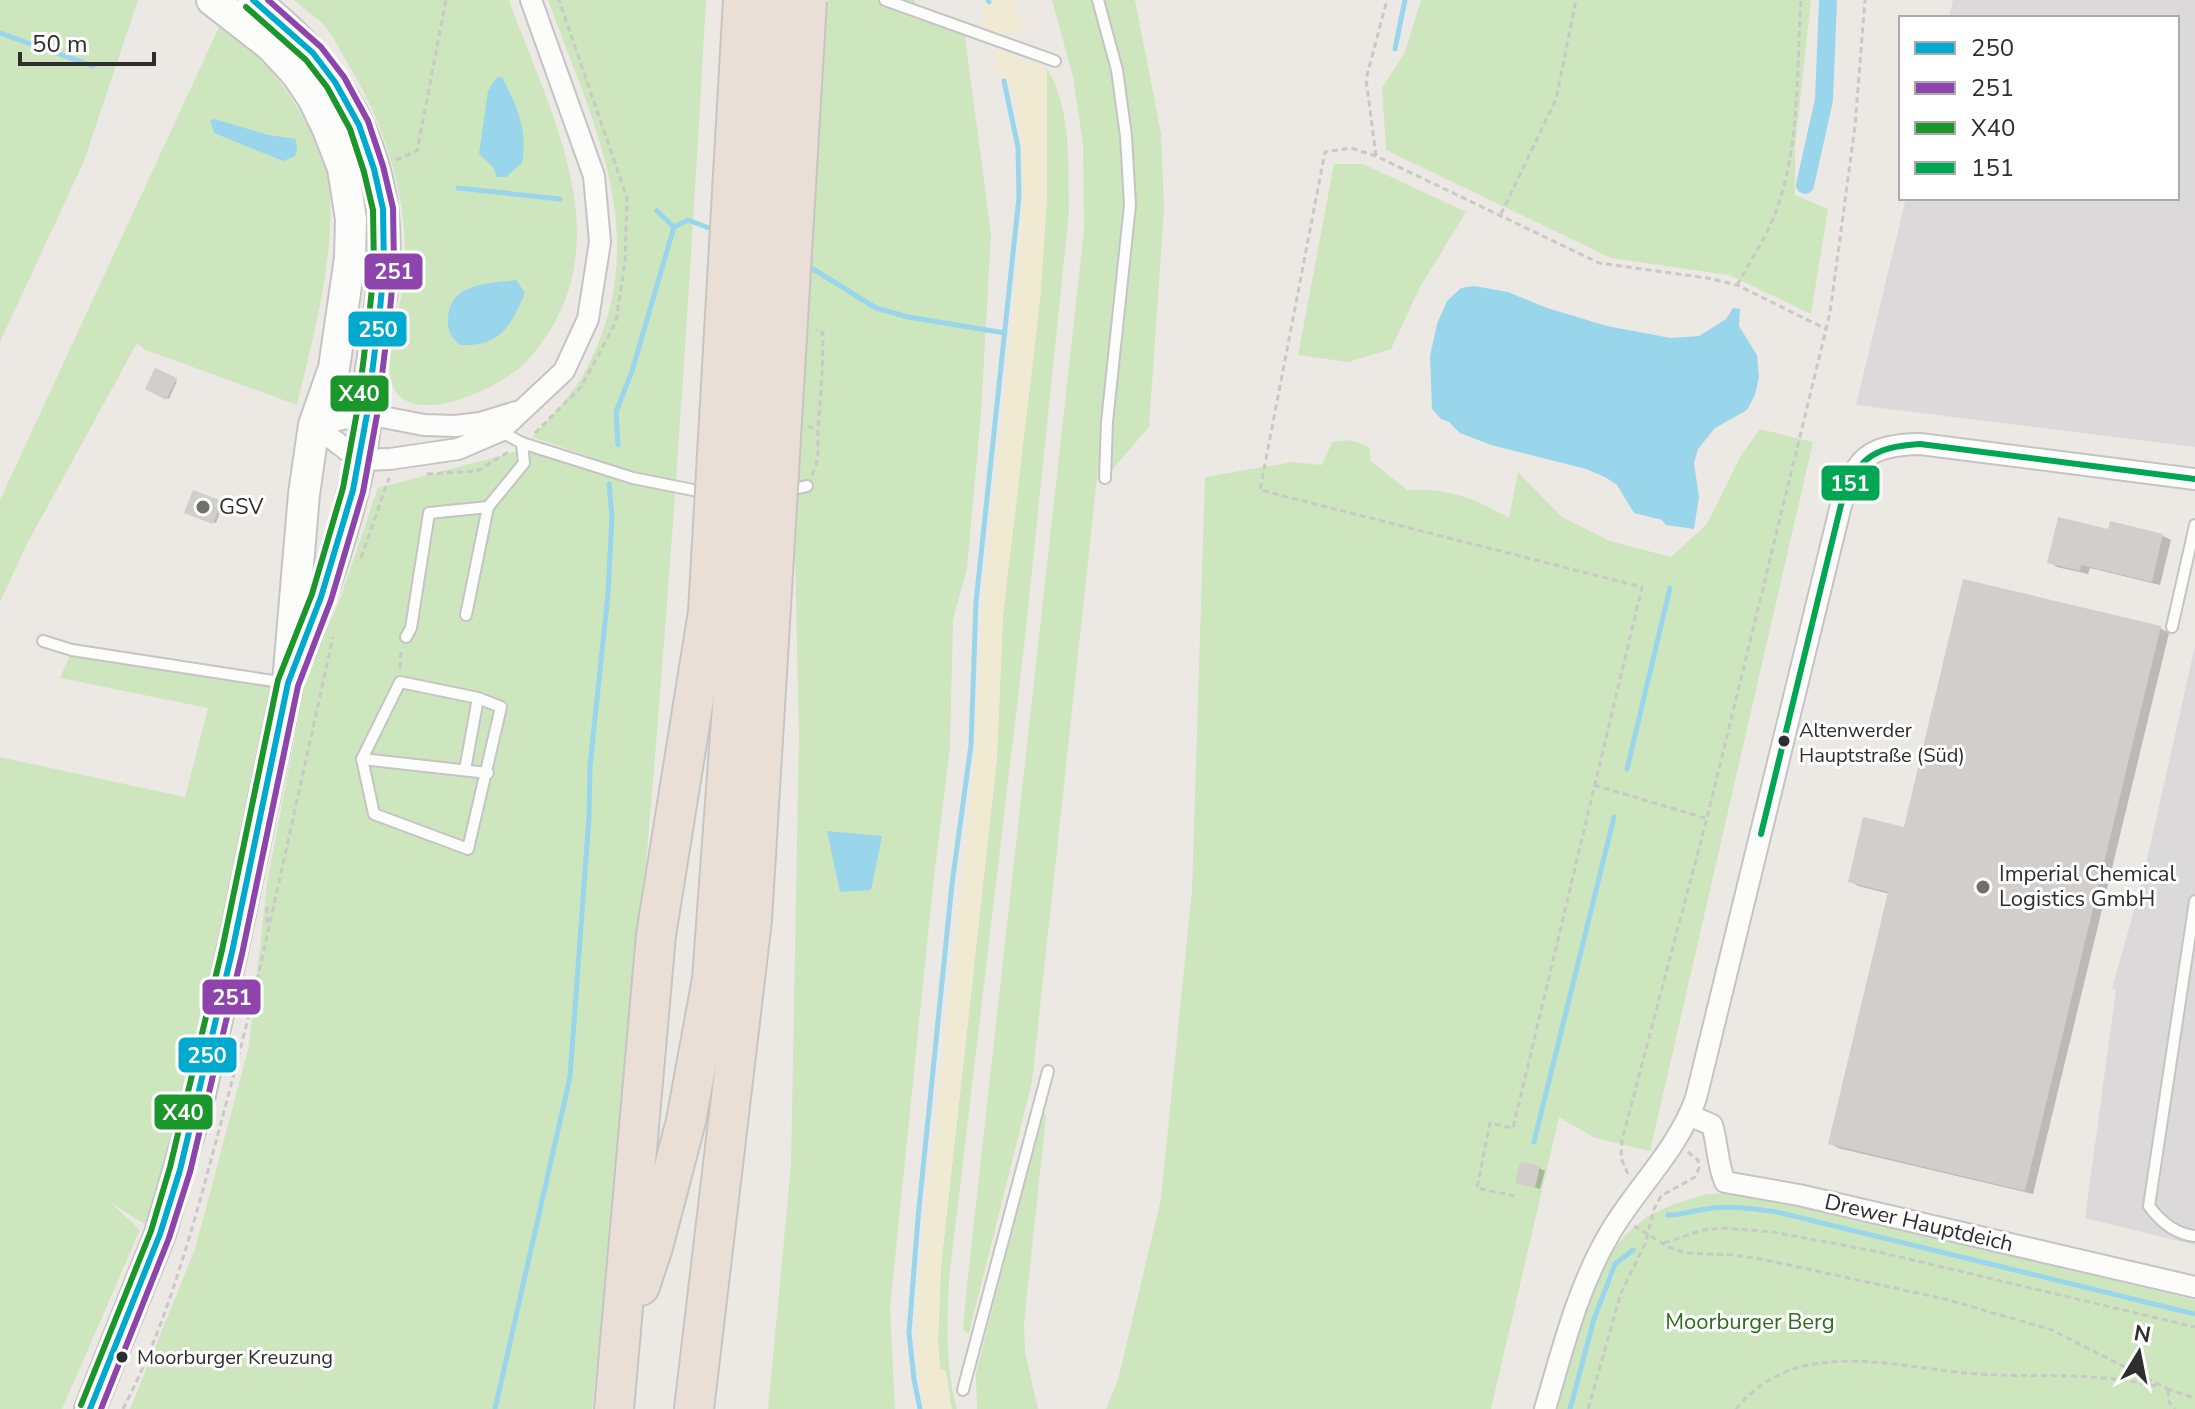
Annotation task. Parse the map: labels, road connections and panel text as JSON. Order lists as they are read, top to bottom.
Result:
{
  "streets": {
    "street": ["Drewer Hauptdeich"]
  },
  "parks": ["Moorburger Berg"],
  "places": [
    "GSV",
    "Altenwerder Hauptstraße (Süd)",
    "Imperial Chemical Logistics GmbH",
    "Moorburger Kreuzung"
  ],
  "lines": [
    "transit line 250",
    "transit line 251",
    "transit line X40",
    "transit line 151"
  ],
  "legend": [
    "250",
    "251",
    "X40",
    "151"
  ],
  "scale_bar": "50 m",
  "north": "top"
}
